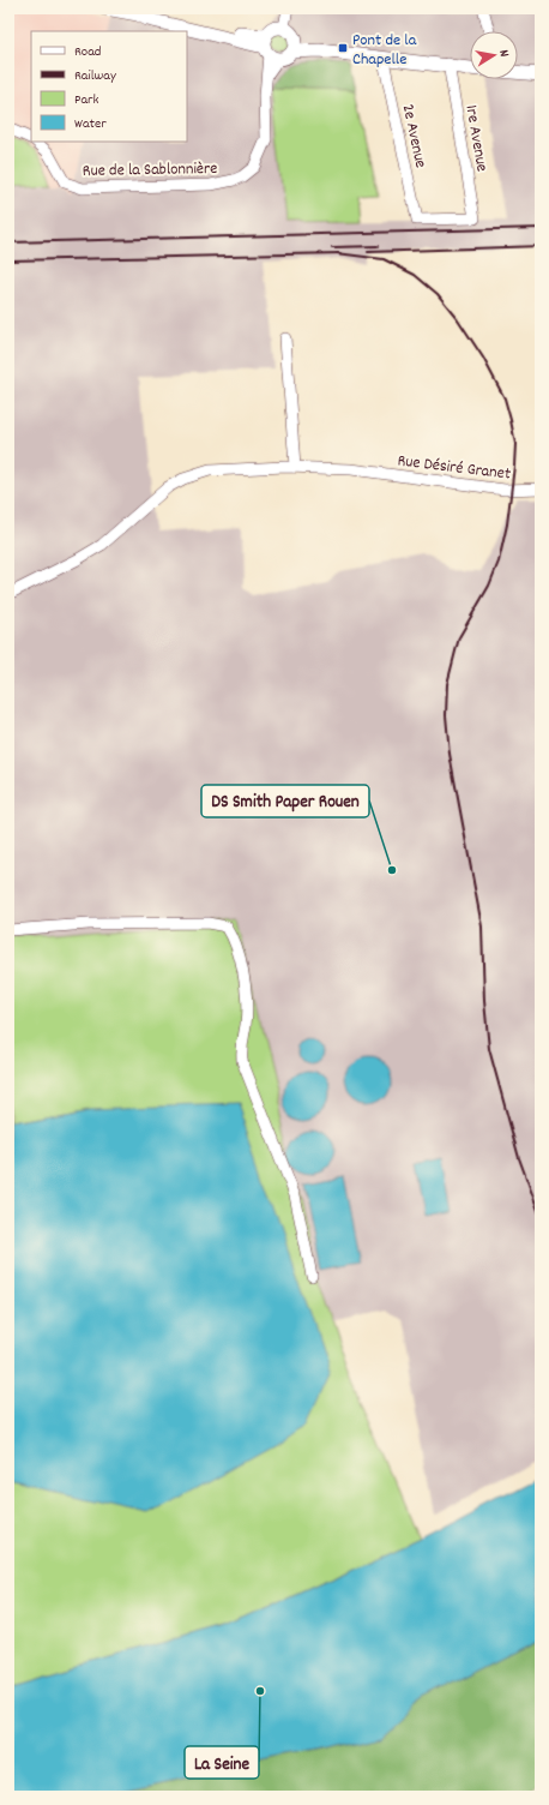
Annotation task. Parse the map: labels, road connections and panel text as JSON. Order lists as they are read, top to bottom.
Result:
{
  "streets": {
    "street": [
      "2e Avenue",
      "1re Avenue",
      "Rue de la Sablonnière",
      "Rue Désiré Granet"
    ]
  },
  "crossings": [
    ["2e Avenue", "1re Avenue"]
  ],
  "places": {
    "transit": ["Pont de la Chapelle"],
    "other": ["DS Smith Paper Rouen", "La Seine"]
  },
  "legend": [
    "Road",
    "Railway",
    "Park",
    "Water"
  ],
  "north": "right"
}
